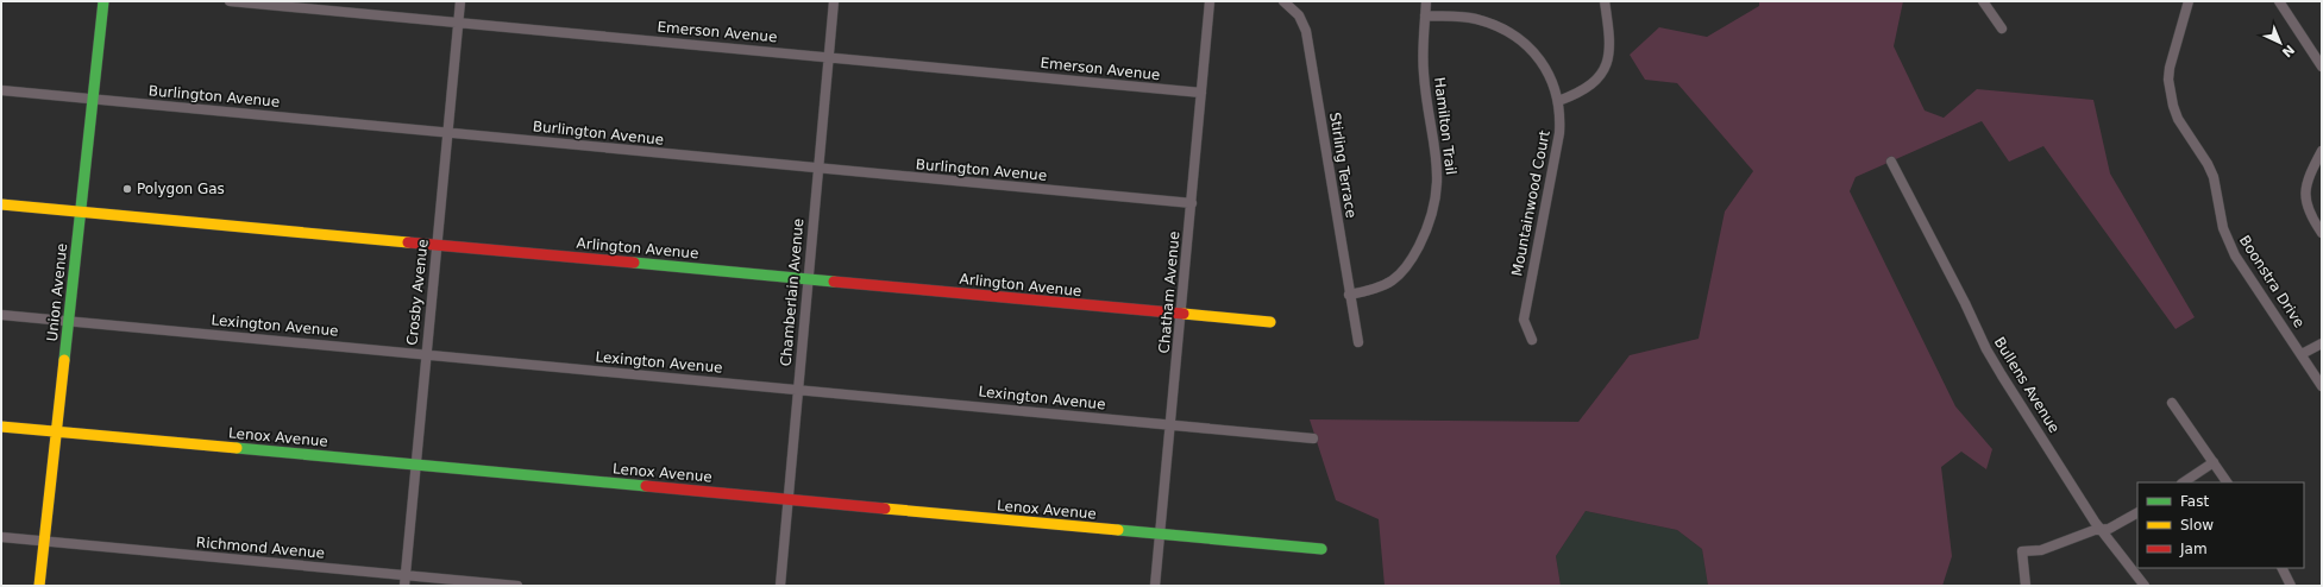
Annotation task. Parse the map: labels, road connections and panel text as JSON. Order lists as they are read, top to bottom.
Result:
{
  "streets": {
    "street": [
      "Emerson Avenue",
      "Burlington Avenue",
      "Hamilton Trail",
      "Stirling Terrace",
      "Mountainwood Court",
      "Arlington Avenue",
      "Boonstra Drive",
      "Union Avenue",
      "Crosby Avenue",
      "Chamberlain Avenue",
      "Chatham Avenue",
      "Lexington Avenue",
      "Bullens Avenue",
      "Lenox Avenue",
      "Richmond Avenue"
    ]
  },
  "crossings": [
    ["Emerson Avenue", "Crosby Avenue"],
    ["Emerson Avenue", "Chamberlain Avenue"],
    ["Emerson Avenue", "Chatham Avenue"],
    ["Burlington Avenue", "Union Avenue"],
    ["Burlington Avenue", "Crosby Avenue"],
    ["Burlington Avenue", "Chamberlain Avenue"],
    ["Burlington Avenue", "Chatham Avenue"],
    ["Hamilton Trail", "Stirling Terrace"],
    ["Hamilton Trail", "Mountainwood Court"],
    ["Arlington Avenue", "Union Avenue"],
    ["Arlington Avenue", "Crosby Avenue"],
    ["Arlington Avenue", "Chamberlain Avenue"],
    ["Arlington Avenue", "Chatham Avenue"],
    ["Union Avenue", "Lexington Avenue"],
    ["Union Avenue", "Lenox Avenue"],
    ["Union Avenue", "Richmond Avenue"],
    ["Crosby Avenue", "Lexington Avenue"],
    ["Crosby Avenue", "Lenox Avenue"],
    ["Crosby Avenue", "Richmond Avenue"],
    ["Chamberlain Avenue", "Lexington Avenue"],
    ["Chamberlain Avenue", "Lenox Avenue"],
    ["Chatham Avenue", "Lexington Avenue"],
    ["Chatham Avenue", "Lenox Avenue"]
  ],
  "places": ["Polygon Gas"],
  "legend": ["Fast", "Slow", "Jam"],
  "north": "bottom right"
}
